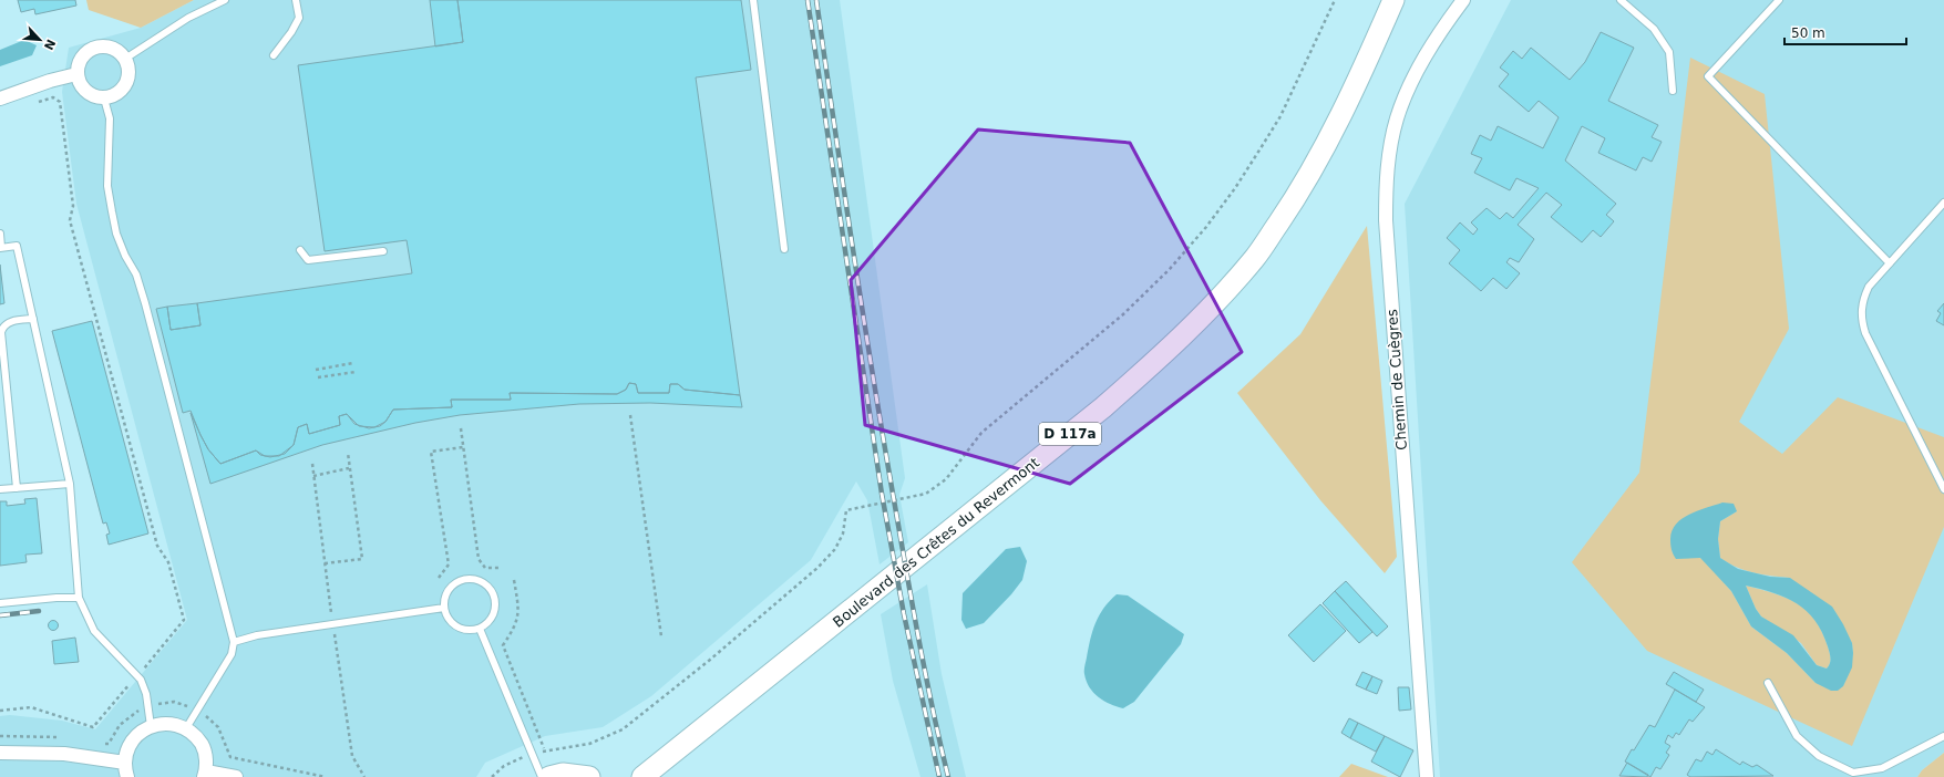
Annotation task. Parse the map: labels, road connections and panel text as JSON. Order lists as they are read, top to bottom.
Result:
{
  "streets": {
    "main road": ["D 117a", "Boulevard des Crêtes du Revermont"],
    "street": ["Chemin de Cuègres"]
  },
  "scale_bar": "50 m",
  "north": "bottom right"
}
